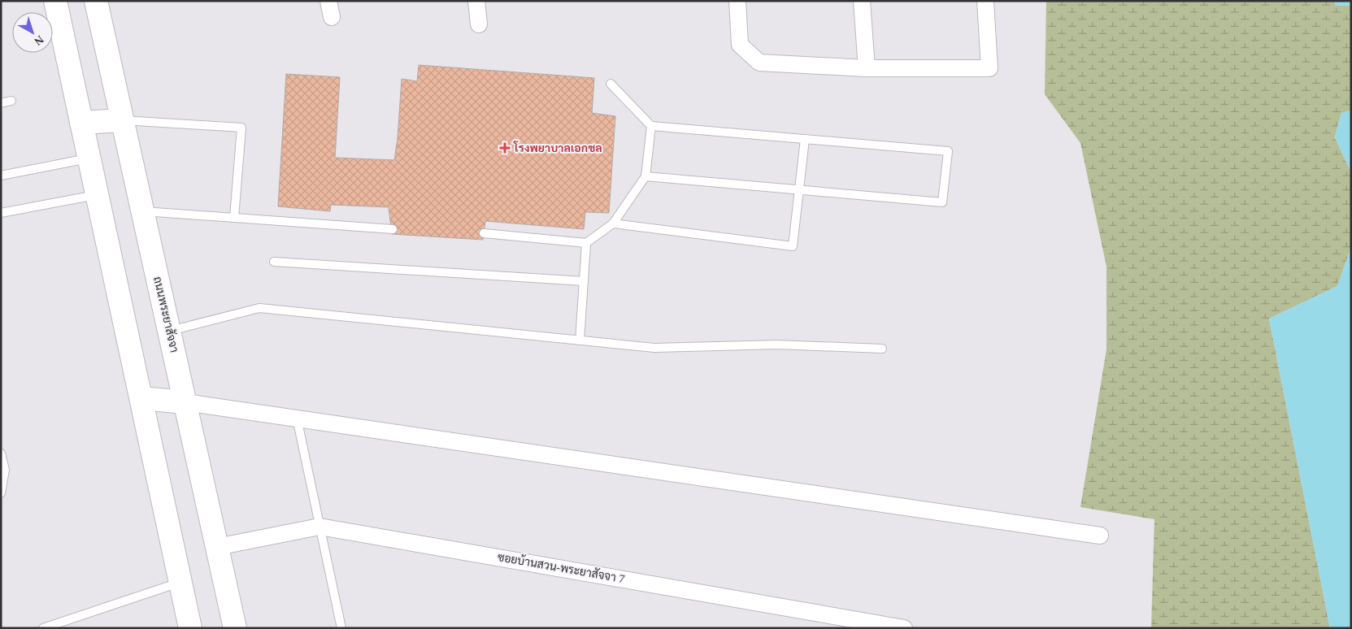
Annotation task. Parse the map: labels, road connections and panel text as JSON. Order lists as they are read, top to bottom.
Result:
{
  "streets": {
    "main road": ["ถนนพระยาสัจจา"],
    "street": ["ซอยบ้านสวน-พระยาสัจจา 7"]
  },
  "crossings": [
    ["ถนนพระยาสัจจา", "ซอยบ้านสวน-พระยาสัจจา 7"]
  ],
  "places": {
    "health": ["โรงพยาบาลเอกชล"]
  },
  "north": "bottom right"
}
